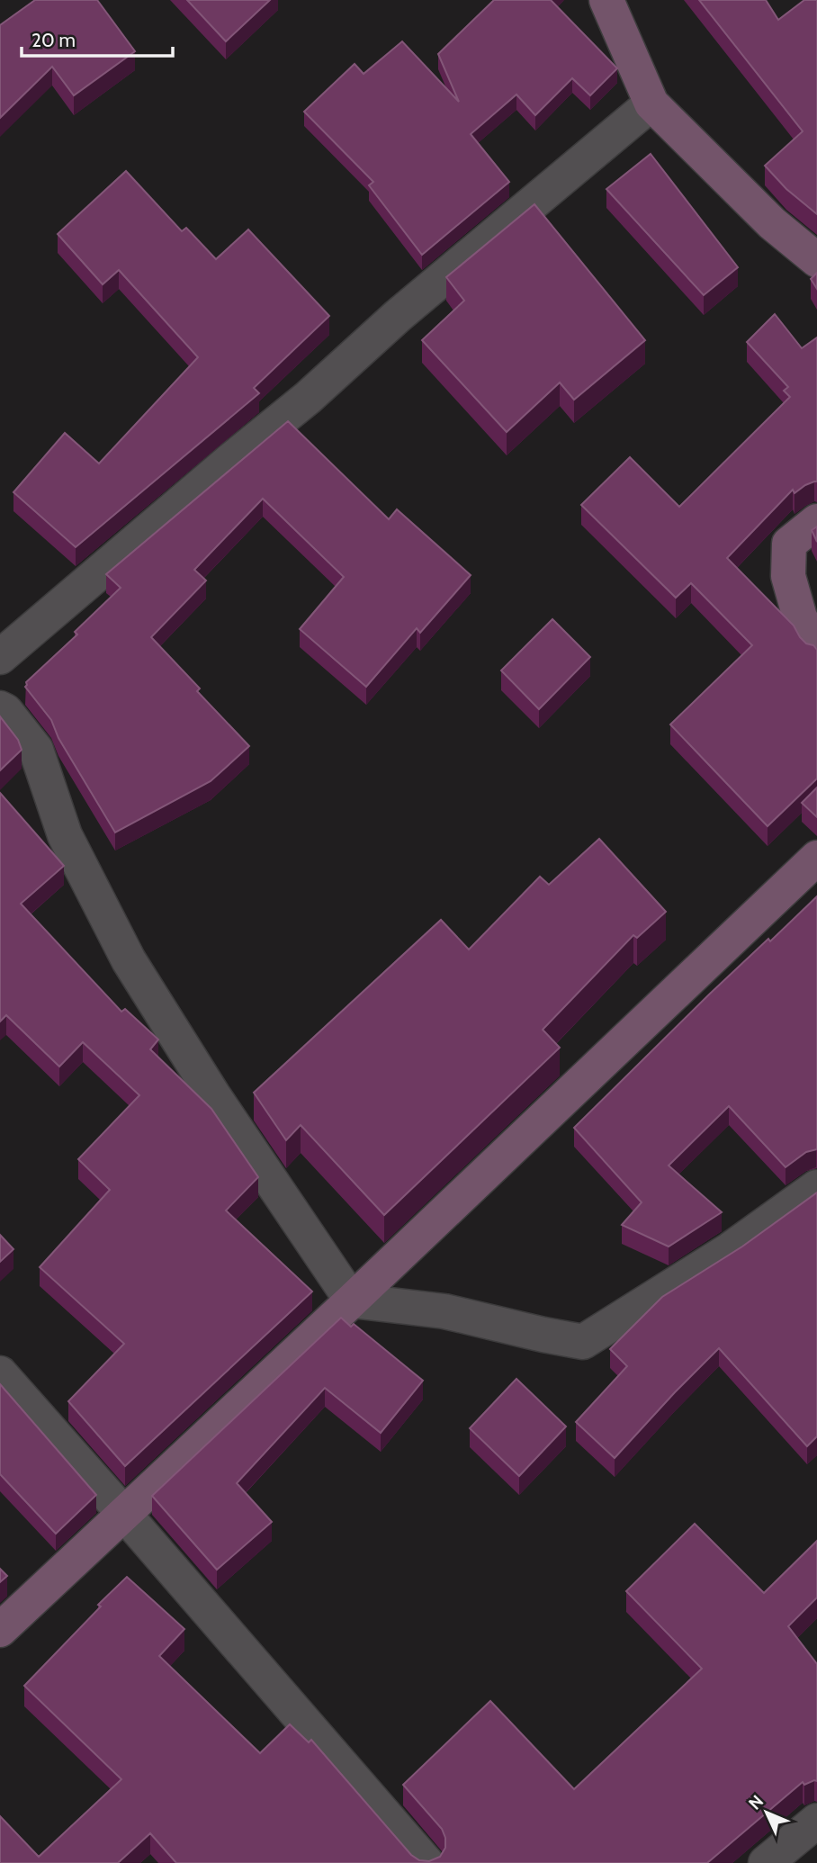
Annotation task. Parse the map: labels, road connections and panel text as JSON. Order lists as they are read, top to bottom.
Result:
{
  "scale_bar": "20 m",
  "north": "top left"
}
